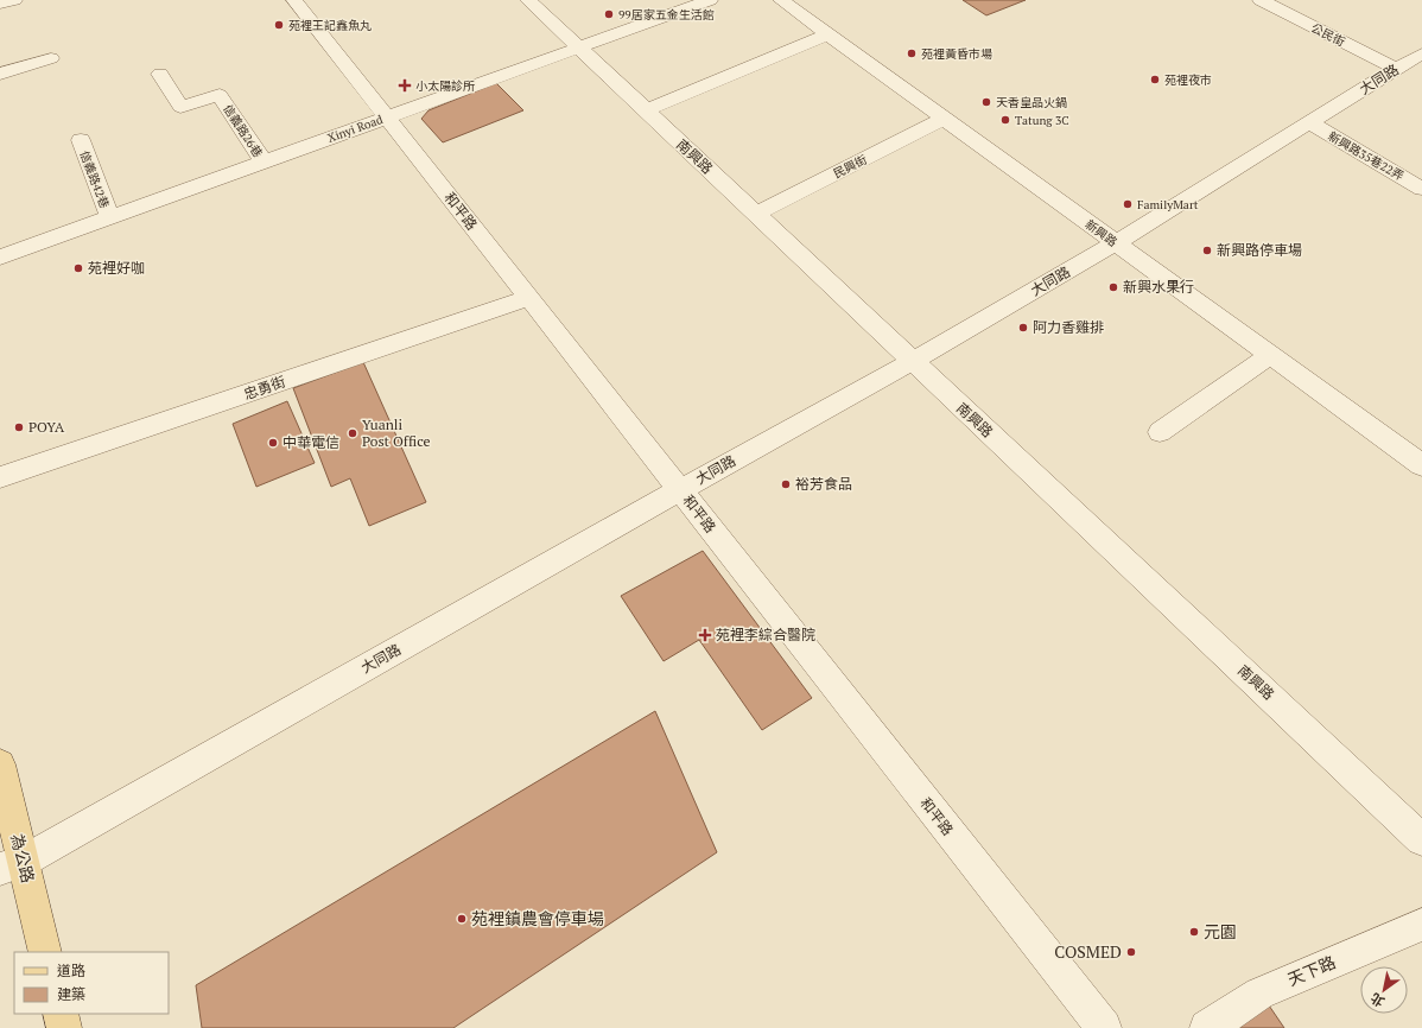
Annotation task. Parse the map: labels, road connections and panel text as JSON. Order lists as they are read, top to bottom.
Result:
{
  "streets": {
    "main road": ["為公路"],
    "street": [
      "公民街",
      "大同路",
      "Xinyi Road",
      "信義路26巷",
      "新興路35巷22弄",
      "南興路",
      "民興街",
      "信義路42巷",
      "和平路",
      "新興路",
      "忠勇街",
      "天下路"
    ]
  },
  "crossings": [
    ["公民街", "大同路"],
    ["大同路", "新興路35巷22弄"],
    ["大同路", "南興路"],
    ["大同路", "和平路"],
    ["大同路", "新興路"],
    ["大同路", "為公路"],
    ["Xinyi Road", "信義路26巷"],
    ["Xinyi Road", "南興路"],
    ["Xinyi Road", "信義路42巷"],
    ["Xinyi Road", "和平路"],
    ["南興路", "民興街"],
    ["民興街", "新興路"],
    ["和平路", "忠勇街"]
  ],
  "places": {
    "other": [
      "99居家五金生活館",
      "苑裡王記鑫魚丸",
      "苑裡黃昏市場",
      "苑裡夜市",
      "天香皇品火鍋",
      "Tatung 3C",
      "FamilyMart",
      "新興路停車場",
      "苑裡好咖",
      "新興水果行",
      "阿力香雞排",
      "POYA",
      "Yuanli Post Office",
      "中華電信",
      "裕芳食品",
      "苑裡鎮農會停車場",
      "元園",
      "COSMED"
    ],
    "health": ["小太陽診所", "苑裡李綜合醫院"]
  },
  "legend": ["道路", "建築"],
  "north": "bottom left"
}
